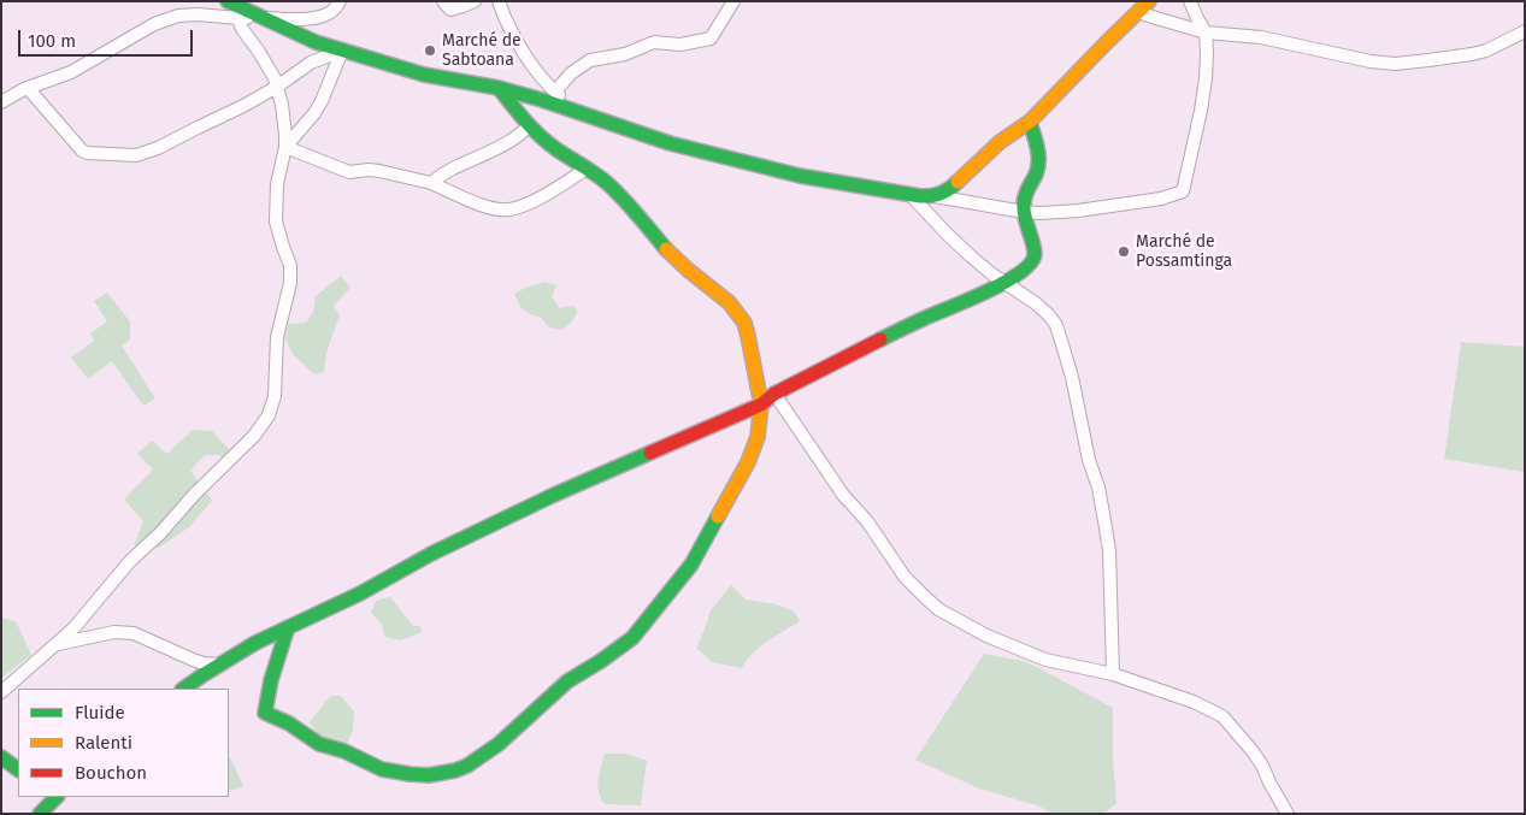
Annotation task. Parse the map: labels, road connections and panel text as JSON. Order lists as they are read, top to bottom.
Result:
{
  "places": ["Marché de Sabtoana", "Marché de Possamtinga"],
  "legend": ["Fluide", "Ralenti", "Bouchon"],
  "scale_bar": "100 m"
}
